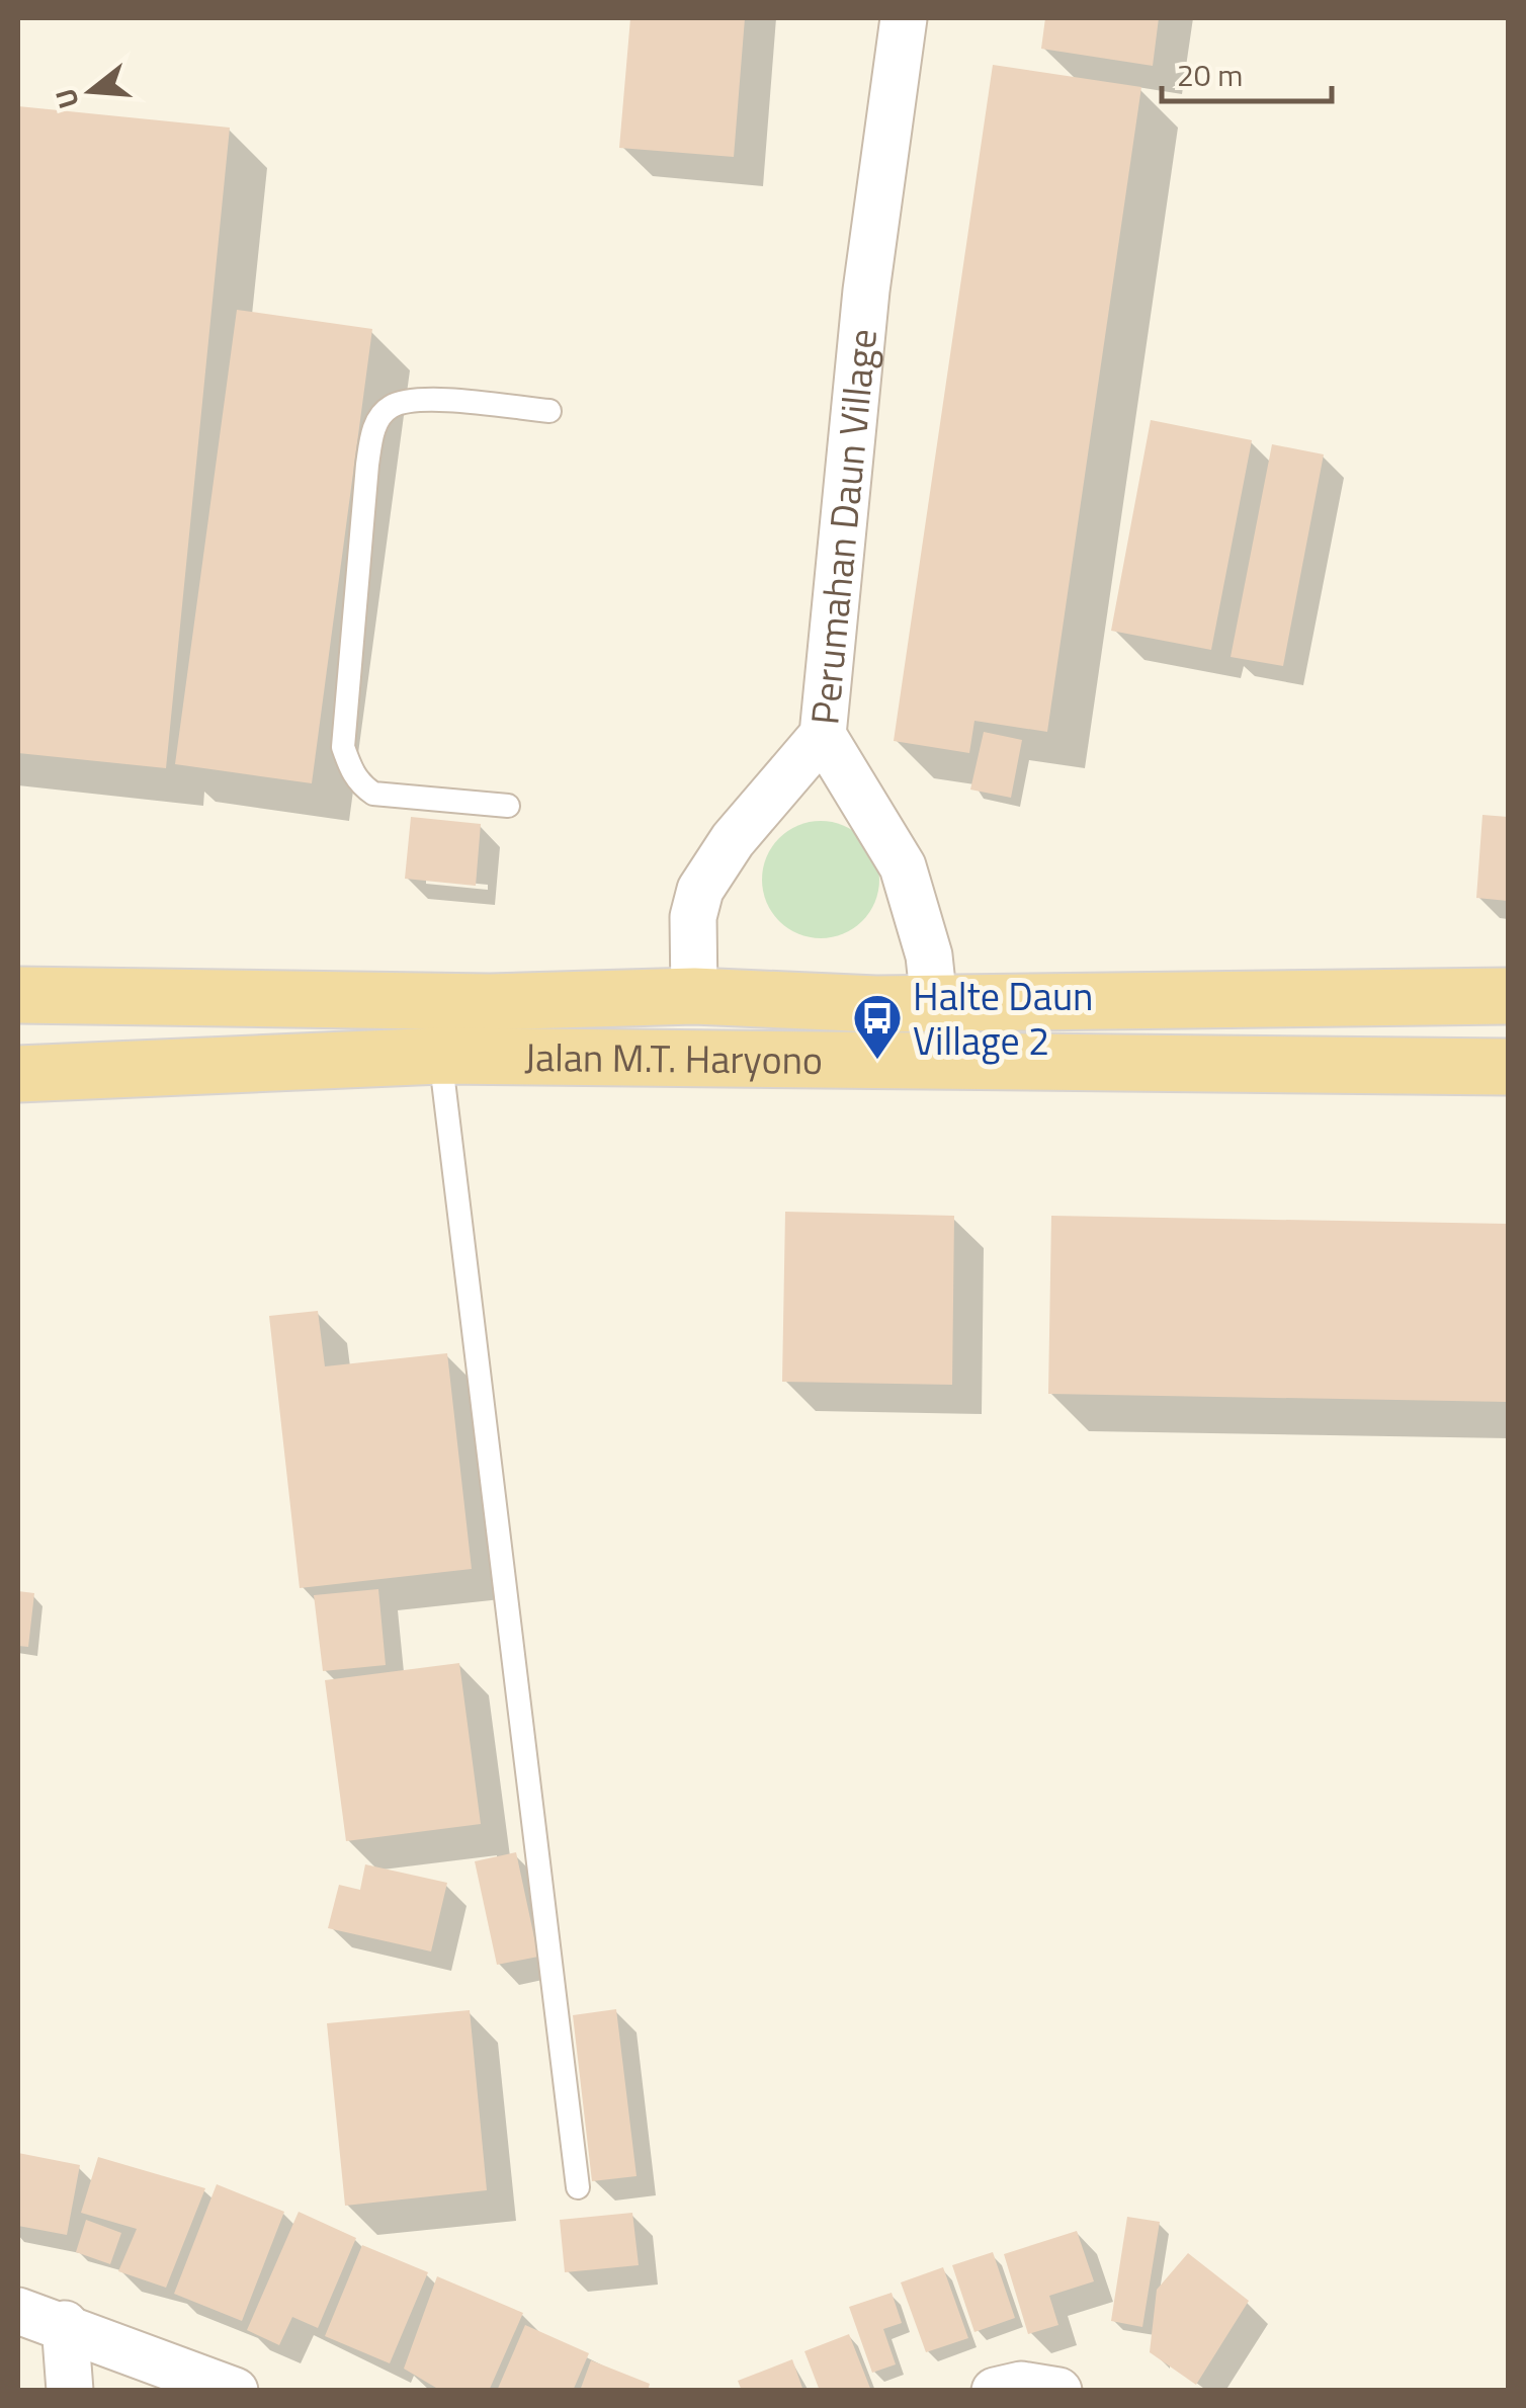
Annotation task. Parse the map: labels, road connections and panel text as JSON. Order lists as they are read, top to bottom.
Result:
{
  "streets": {
    "main road": ["Jalan M.T. Haryono"],
    "street": ["Perumahan Daun Village"]
  },
  "crossings": [
    ["Perumahan Daun Village", "Jalan M.T. Haryono"]
  ],
  "places": {
    "bus stop": ["Halte Daun Village 2"]
  },
  "scale_bar": "20 m",
  "north": "left"
}
